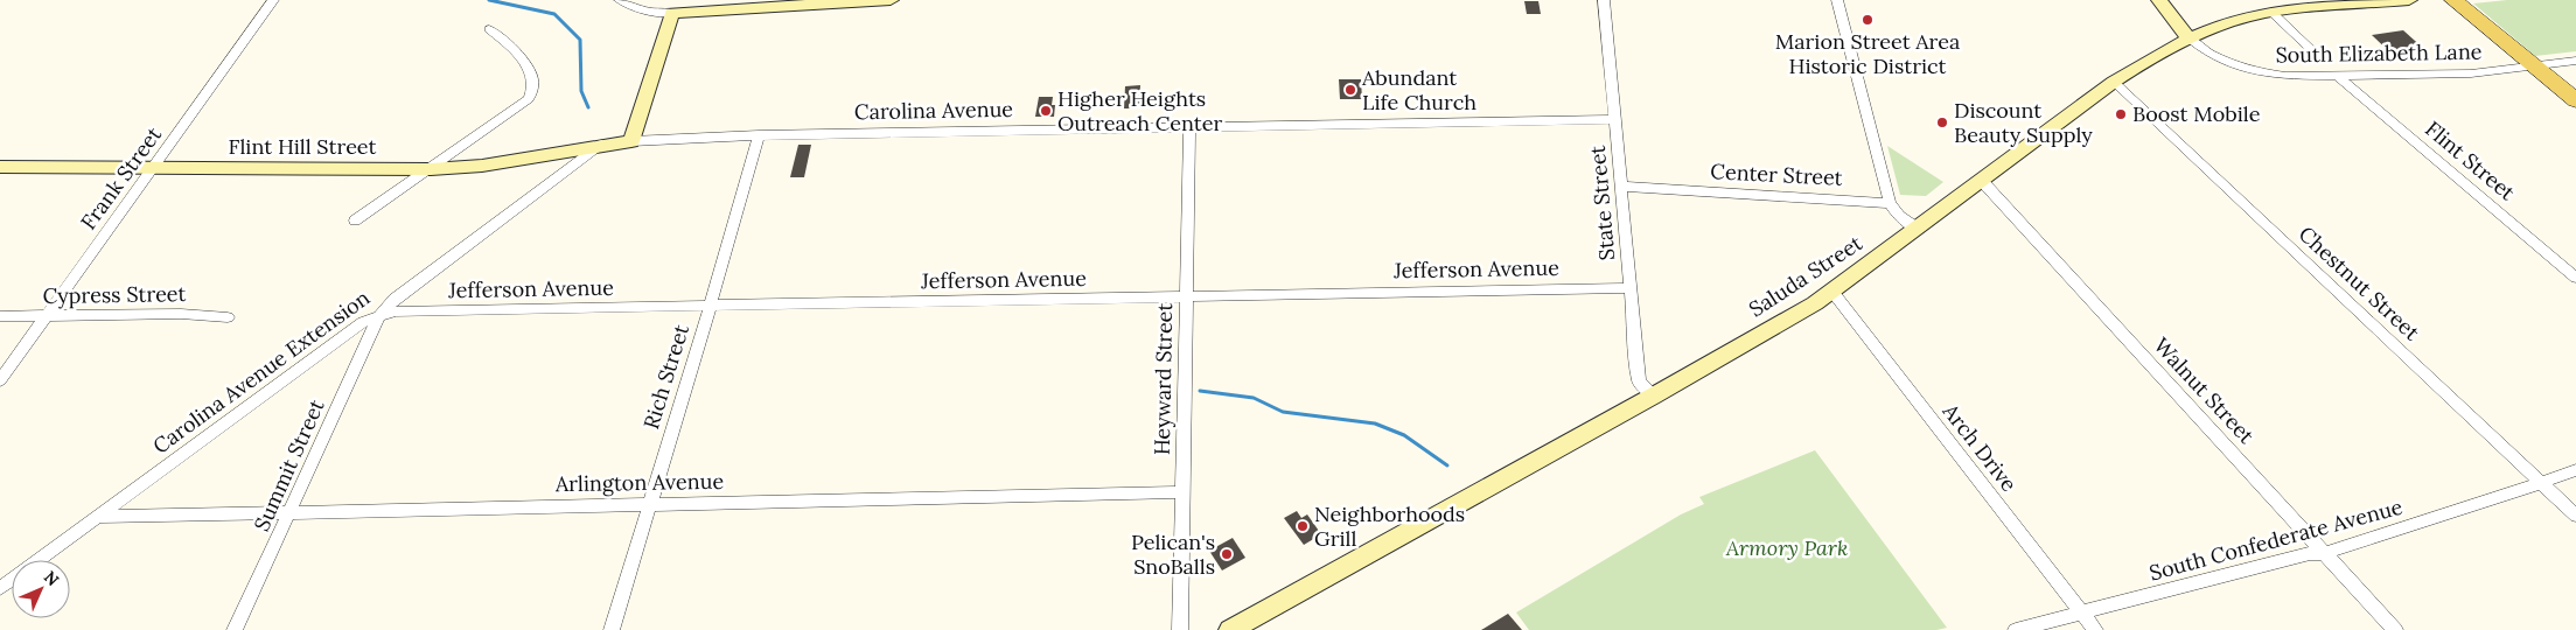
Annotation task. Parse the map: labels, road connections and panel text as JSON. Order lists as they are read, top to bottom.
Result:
{
  "streets": {
    "main road": ["Carolina Avenue", "Flint Hill Street", "Saluda Street"],
    "street": [
      "South Elizabeth Lane",
      "Flint Street",
      "Center Street",
      "Frank Street",
      "State Street",
      "Jefferson Avenue",
      "Chestnut Street",
      "Cypress Street",
      "Carolina Avenue Extension",
      "Rich Street",
      "Heyward Street",
      "Walnut Street",
      "Arch Drive",
      "Summit Street",
      "Arlington Avenue",
      "South Confederate Avenue"
    ]
  },
  "crossings": [
    ["South Elizabeth Lane", "Flint Street"],
    ["South Elizabeth Lane", "Saluda Street"],
    ["Carolina Avenue", "Flint Hill Street"],
    ["Carolina Avenue", "State Street"],
    ["Carolina Avenue", "Carolina Avenue Extension"],
    ["Carolina Avenue", "Rich Street"],
    ["Carolina Avenue", "Heyward Street"],
    ["Flint Hill Street", "Frank Street"],
    ["Flint Hill Street", "Carolina Avenue Extension"],
    ["Center Street", "State Street"],
    ["Frank Street", "Cypress Street"],
    ["State Street", "Jefferson Avenue"],
    ["State Street", "Saluda Street"],
    ["Jefferson Avenue", "Carolina Avenue Extension"],
    ["Jefferson Avenue", "Rich Street"],
    ["Jefferson Avenue", "Heyward Street"],
    ["Jefferson Avenue", "Summit Street"],
    ["Saluda Street", "Chestnut Street"],
    ["Saluda Street", "Walnut Street"],
    ["Saluda Street", "Arch Drive"],
    ["Chestnut Street", "South Confederate Avenue"],
    ["Carolina Avenue Extension", "Summit Street"],
    ["Carolina Avenue Extension", "Arlington Avenue"],
    ["Rich Street", "Arlington Avenue"],
    ["Heyward Street", "Arlington Avenue"],
    ["Walnut Street", "South Confederate Avenue"],
    ["Arch Drive", "South Confederate Avenue"],
    ["Summit Street", "Arlington Avenue"]
  ],
  "parks": ["Armory Park"],
  "places": [
    "Marion Street Area Historic District",
    "Abundant Life Church",
    "Higher Heights Outreach Center",
    "Boost Mobile",
    "Discount Beauty Supply",
    "Neighborhoods Grill",
    "Pelican's SnoBalls"
  ],
  "north": "top right"
}
